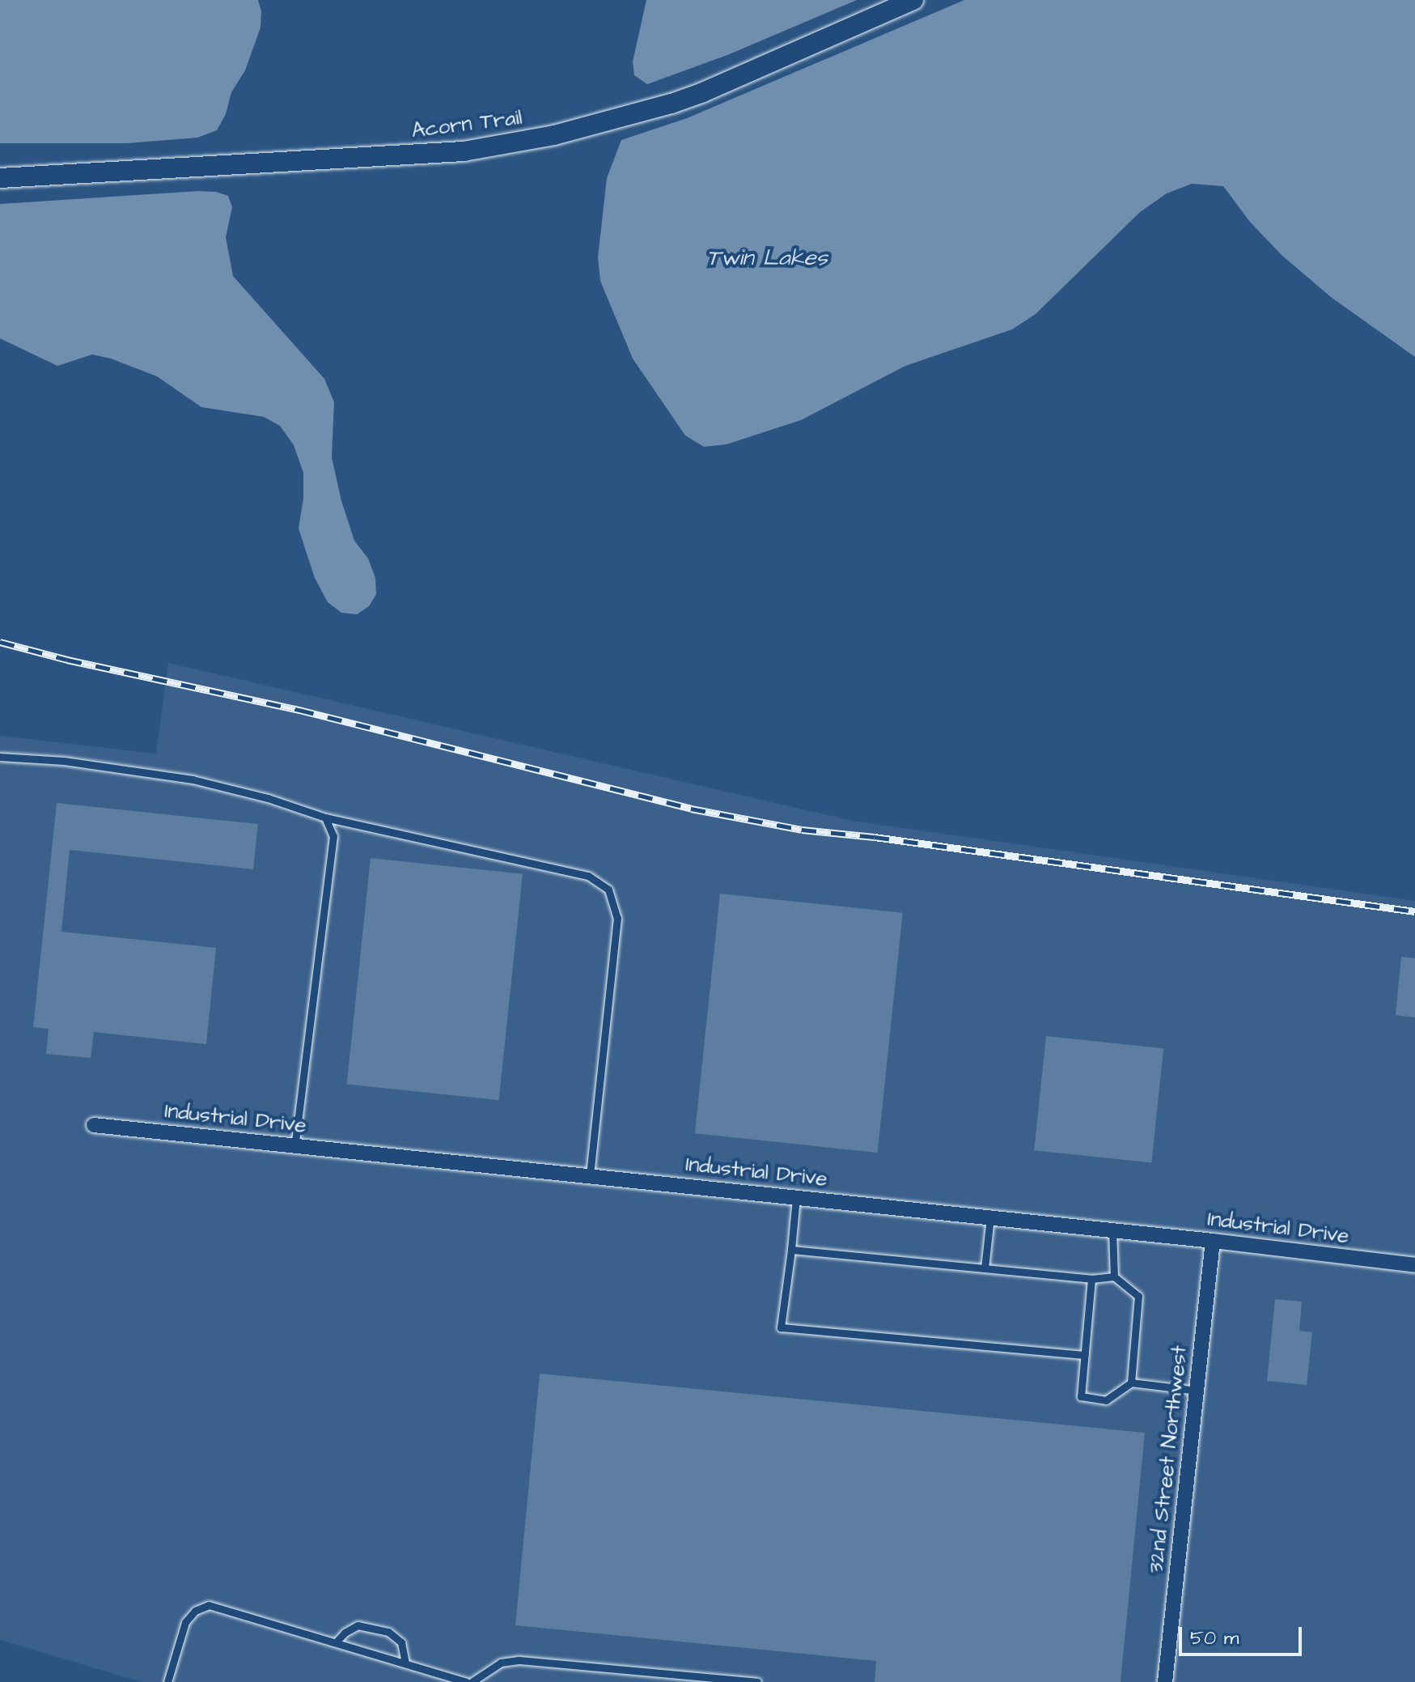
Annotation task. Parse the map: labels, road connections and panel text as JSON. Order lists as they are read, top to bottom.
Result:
{
  "streets": {
    "street": ["Acorn Trail", "Industrial Drive", "32nd Street Northwest"]
  },
  "crossings": [
    ["Industrial Drive", "32nd Street Northwest"]
  ],
  "water": ["Twin Lakes"],
  "scale_bar": "50 m"
}
